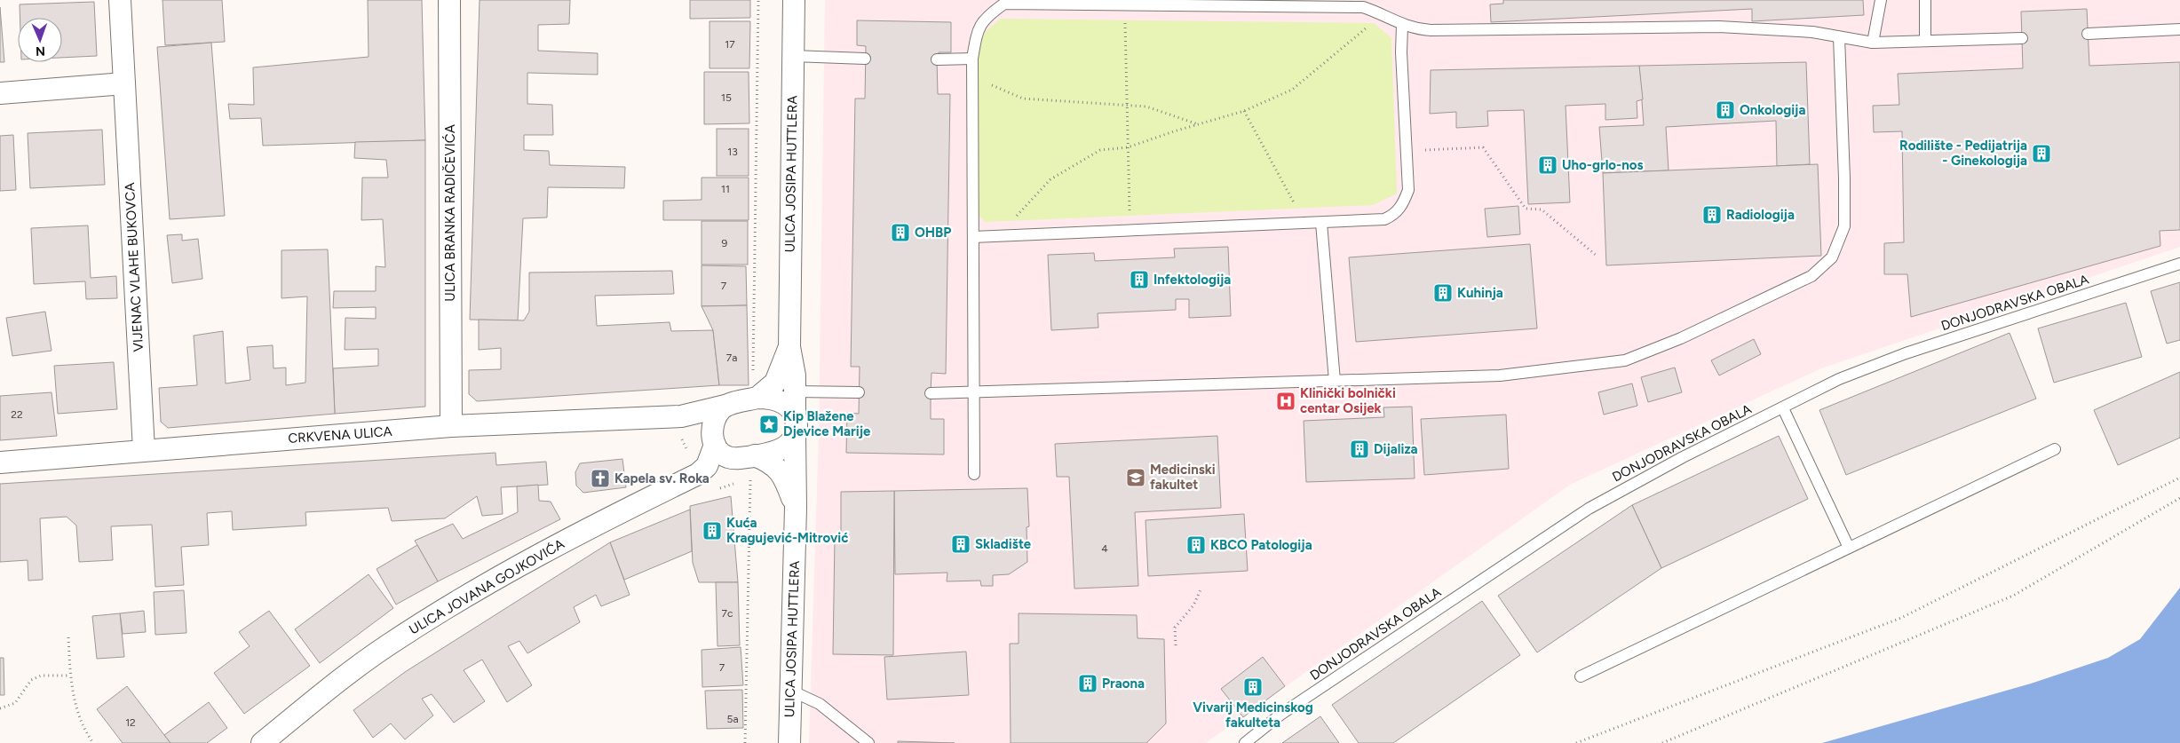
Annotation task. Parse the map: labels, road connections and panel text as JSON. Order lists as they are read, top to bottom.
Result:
{
  "streets": {
    "street": [
      "ULICA JOSIPA HUTTLERA",
      "ULICA BRANKA RADIČEVIĆA",
      "VIJENAC VLAHE BUKOVCA",
      "CRKVENA ULICA",
      "ULICA JOVANA GOJKOVIĆA"
    ],
    "lane": ["DONJODRAVSKA OBALA"]
  },
  "crossings": [
    ["ULICA JOSIPA HUTTLERA", "CRKVENA ULICA"],
    ["ULICA JOSIPA HUTTLERA", "ULICA JOVANA GOJKOVIĆA"],
    ["ULICA BRANKA RADIČEVIĆA", "CRKVENA ULICA"],
    ["VIJENAC VLAHE BUKOVCA", "CRKVENA ULICA"],
    ["CRKVENA ULICA", "ULICA JOVANA GOJKOVIĆA"]
  ],
  "places": {
    "building": [
      "Onkologija",
      "Rodilište - Pedijatrija - Ginekologija",
      "Uho-grlo-nos",
      "Radiologija",
      "OHBP",
      "Infektologija",
      "Kuhinja",
      "Dijaliza",
      "Kuća Kragujević-Mitrović",
      "Skladište",
      "KBCO Patologija",
      "Praona",
      "Vivarij Medicinskog fakulteta"
    ],
    "hospital": ["Klinički bolnički centar Osijek"],
    "place": ["Kip Blažene Djevice Marije"],
    "school or university": ["Medicinski fakultet"],
    "church": ["Kapela sv. Roka"]
  },
  "house_numbers": [
    "17",
    "15",
    "13",
    "11",
    "9",
    "7",
    "7a",
    "22",
    "4",
    "7c",
    "7",
    "5a",
    "12"
  ],
  "north": "bottom"
}
